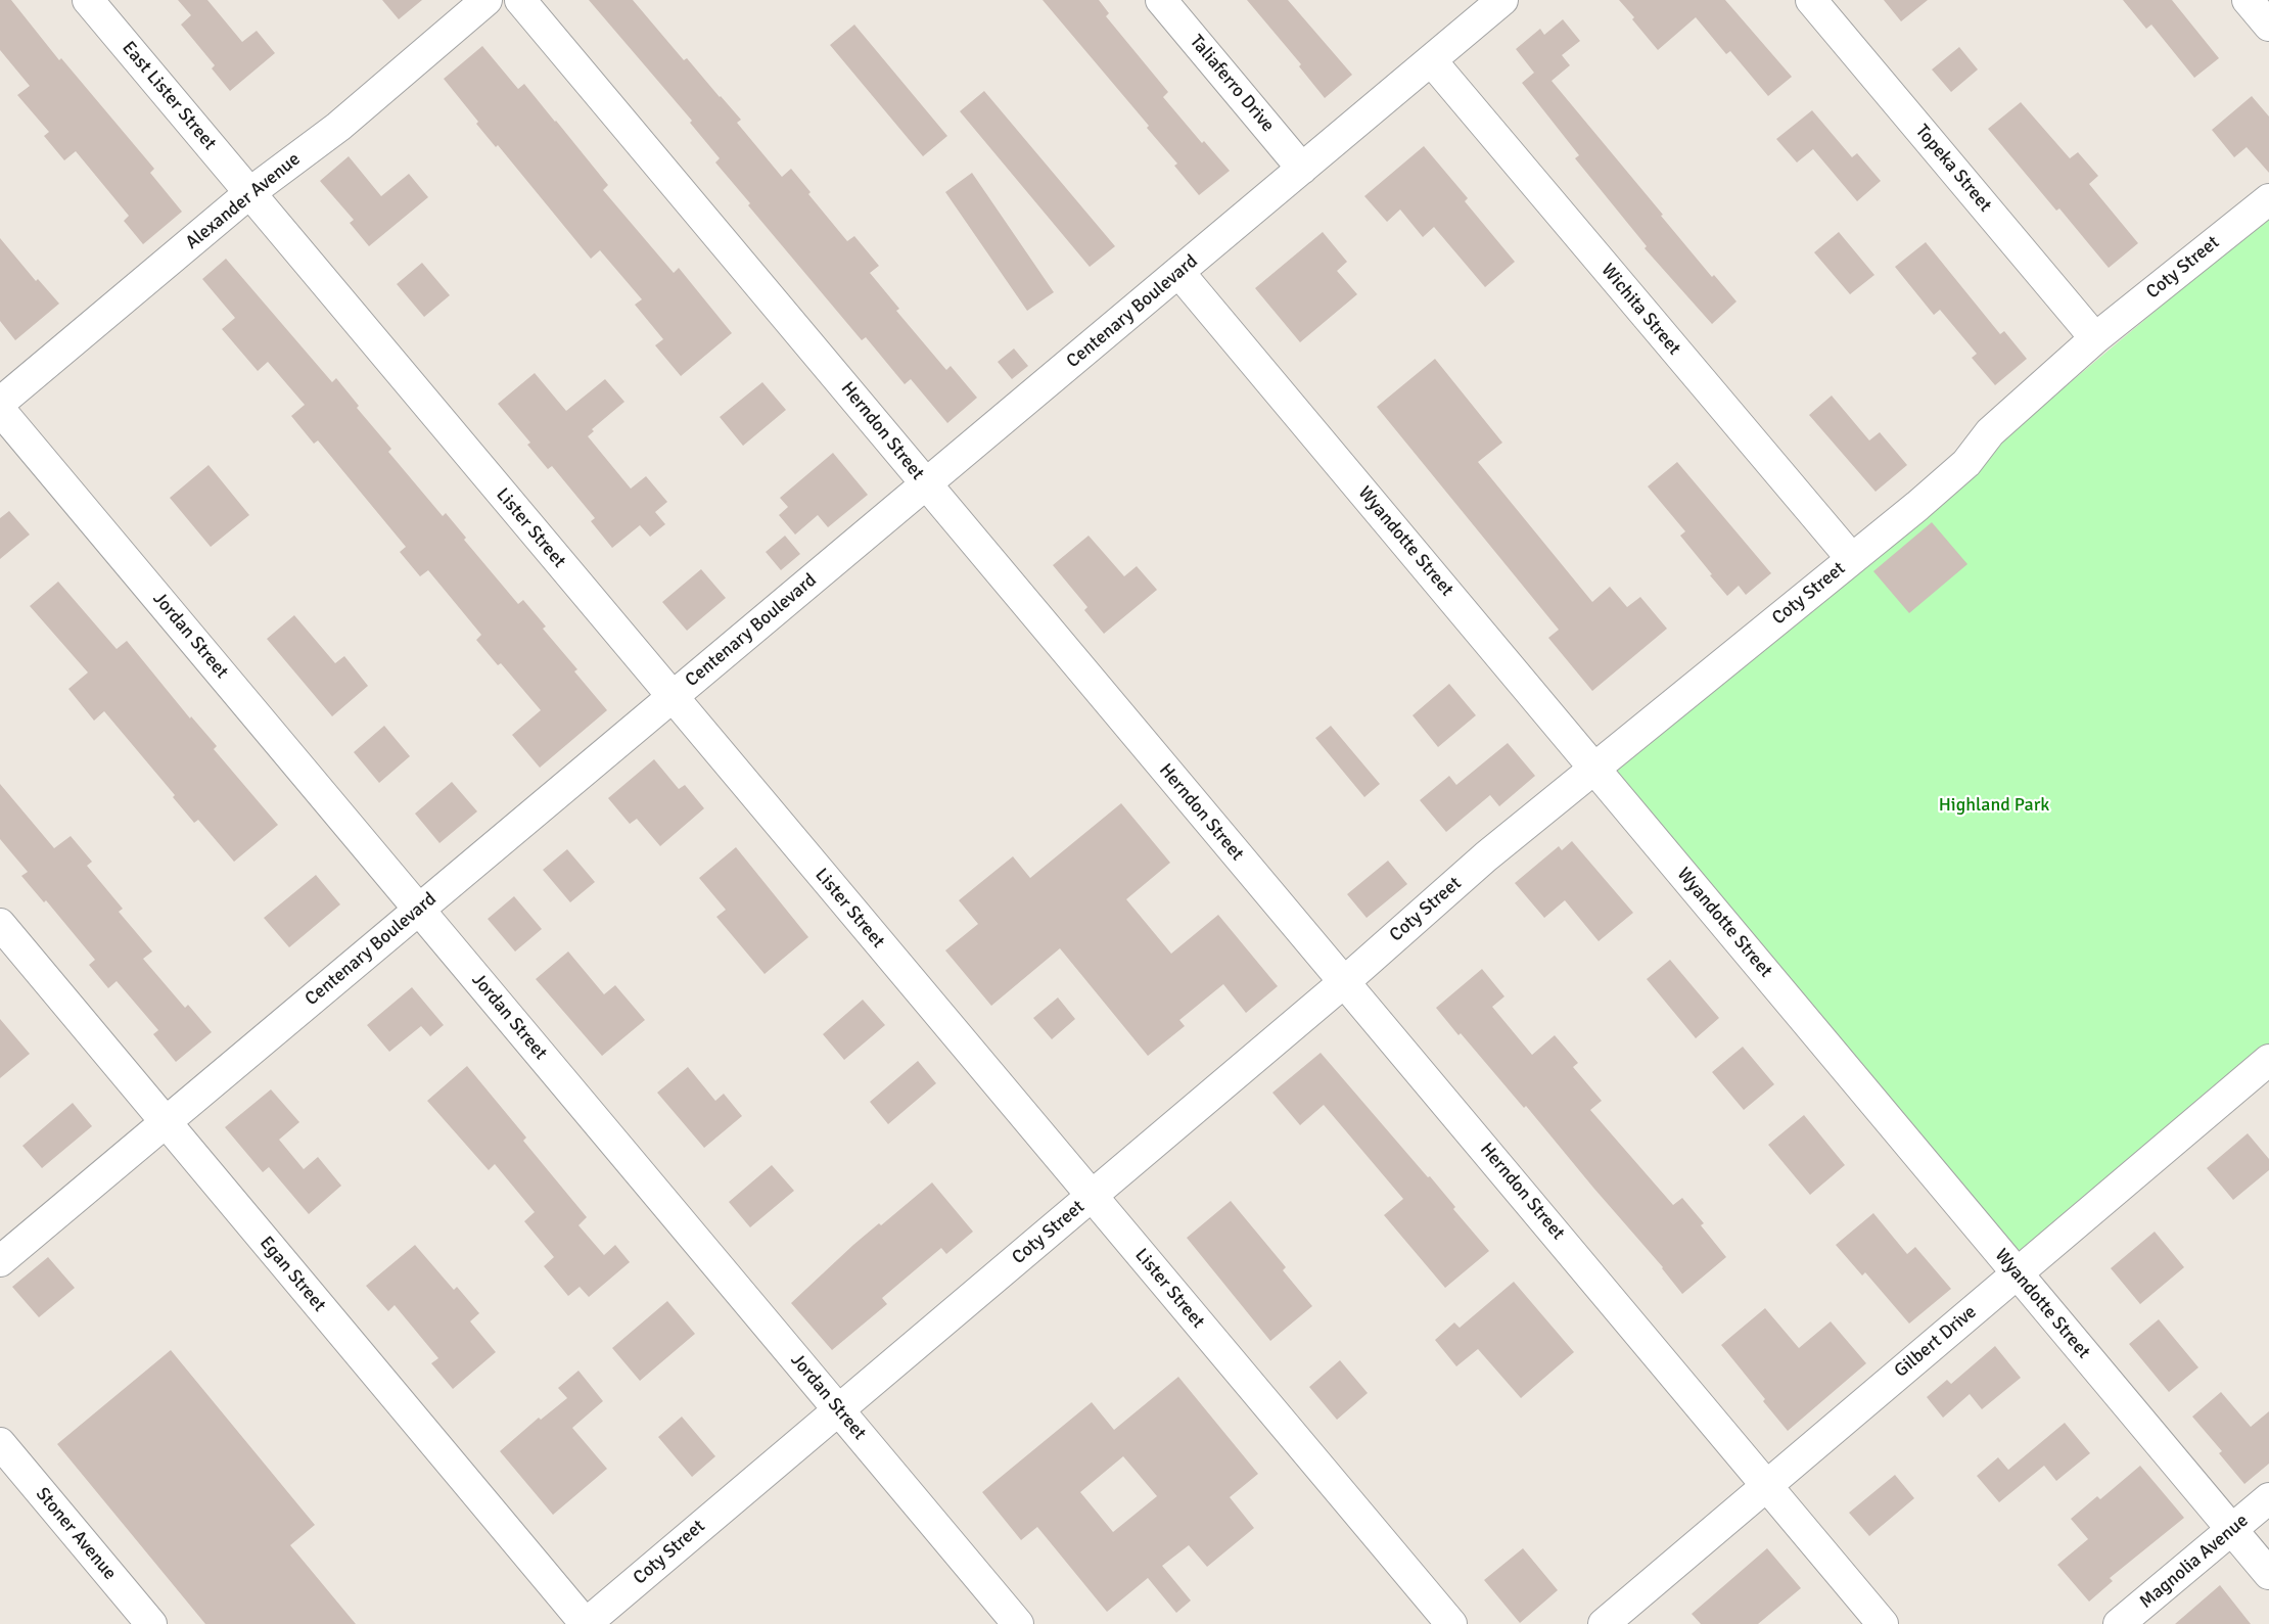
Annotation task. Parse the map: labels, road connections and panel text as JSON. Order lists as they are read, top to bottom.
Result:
{
  "streets": {
    "street": [
      "Taliaferro Drive",
      "East Lister Street",
      "Topeka Street",
      "Alexander Avenue",
      "Coty Street",
      "Wichita Street",
      "Centenary Boulevard",
      "Herndon Street",
      "Lister Street",
      "Wyandotte Street",
      "Jordan Street",
      "Egan Street",
      "Gilbert Drive",
      "Stoner Avenue",
      "Magnolia Avenue"
    ]
  },
  "crossings": [
    ["Taliaferro Drive", "Centenary Boulevard"],
    ["East Lister Street", "Alexander Avenue"],
    ["East Lister Street", "Lister Street"],
    ["Topeka Street", "Coty Street"],
    ["Alexander Avenue", "Lister Street"],
    ["Coty Street", "Wichita Street"],
    ["Coty Street", "Herndon Street"],
    ["Coty Street", "Lister Street"],
    ["Coty Street", "Wyandotte Street"],
    ["Coty Street", "Jordan Street"],
    ["Coty Street", "Egan Street"],
    ["Wichita Street", "Centenary Boulevard"],
    ["Centenary Boulevard", "Herndon Street"],
    ["Centenary Boulevard", "Lister Street"],
    ["Centenary Boulevard", "Wyandotte Street"],
    ["Centenary Boulevard", "Jordan Street"],
    ["Centenary Boulevard", "Egan Street"],
    ["Herndon Street", "Gilbert Drive"],
    ["Wyandotte Street", "Gilbert Drive"],
    ["Wyandotte Street", "Magnolia Avenue"]
  ],
  "parks": ["Highland Park"]
}
